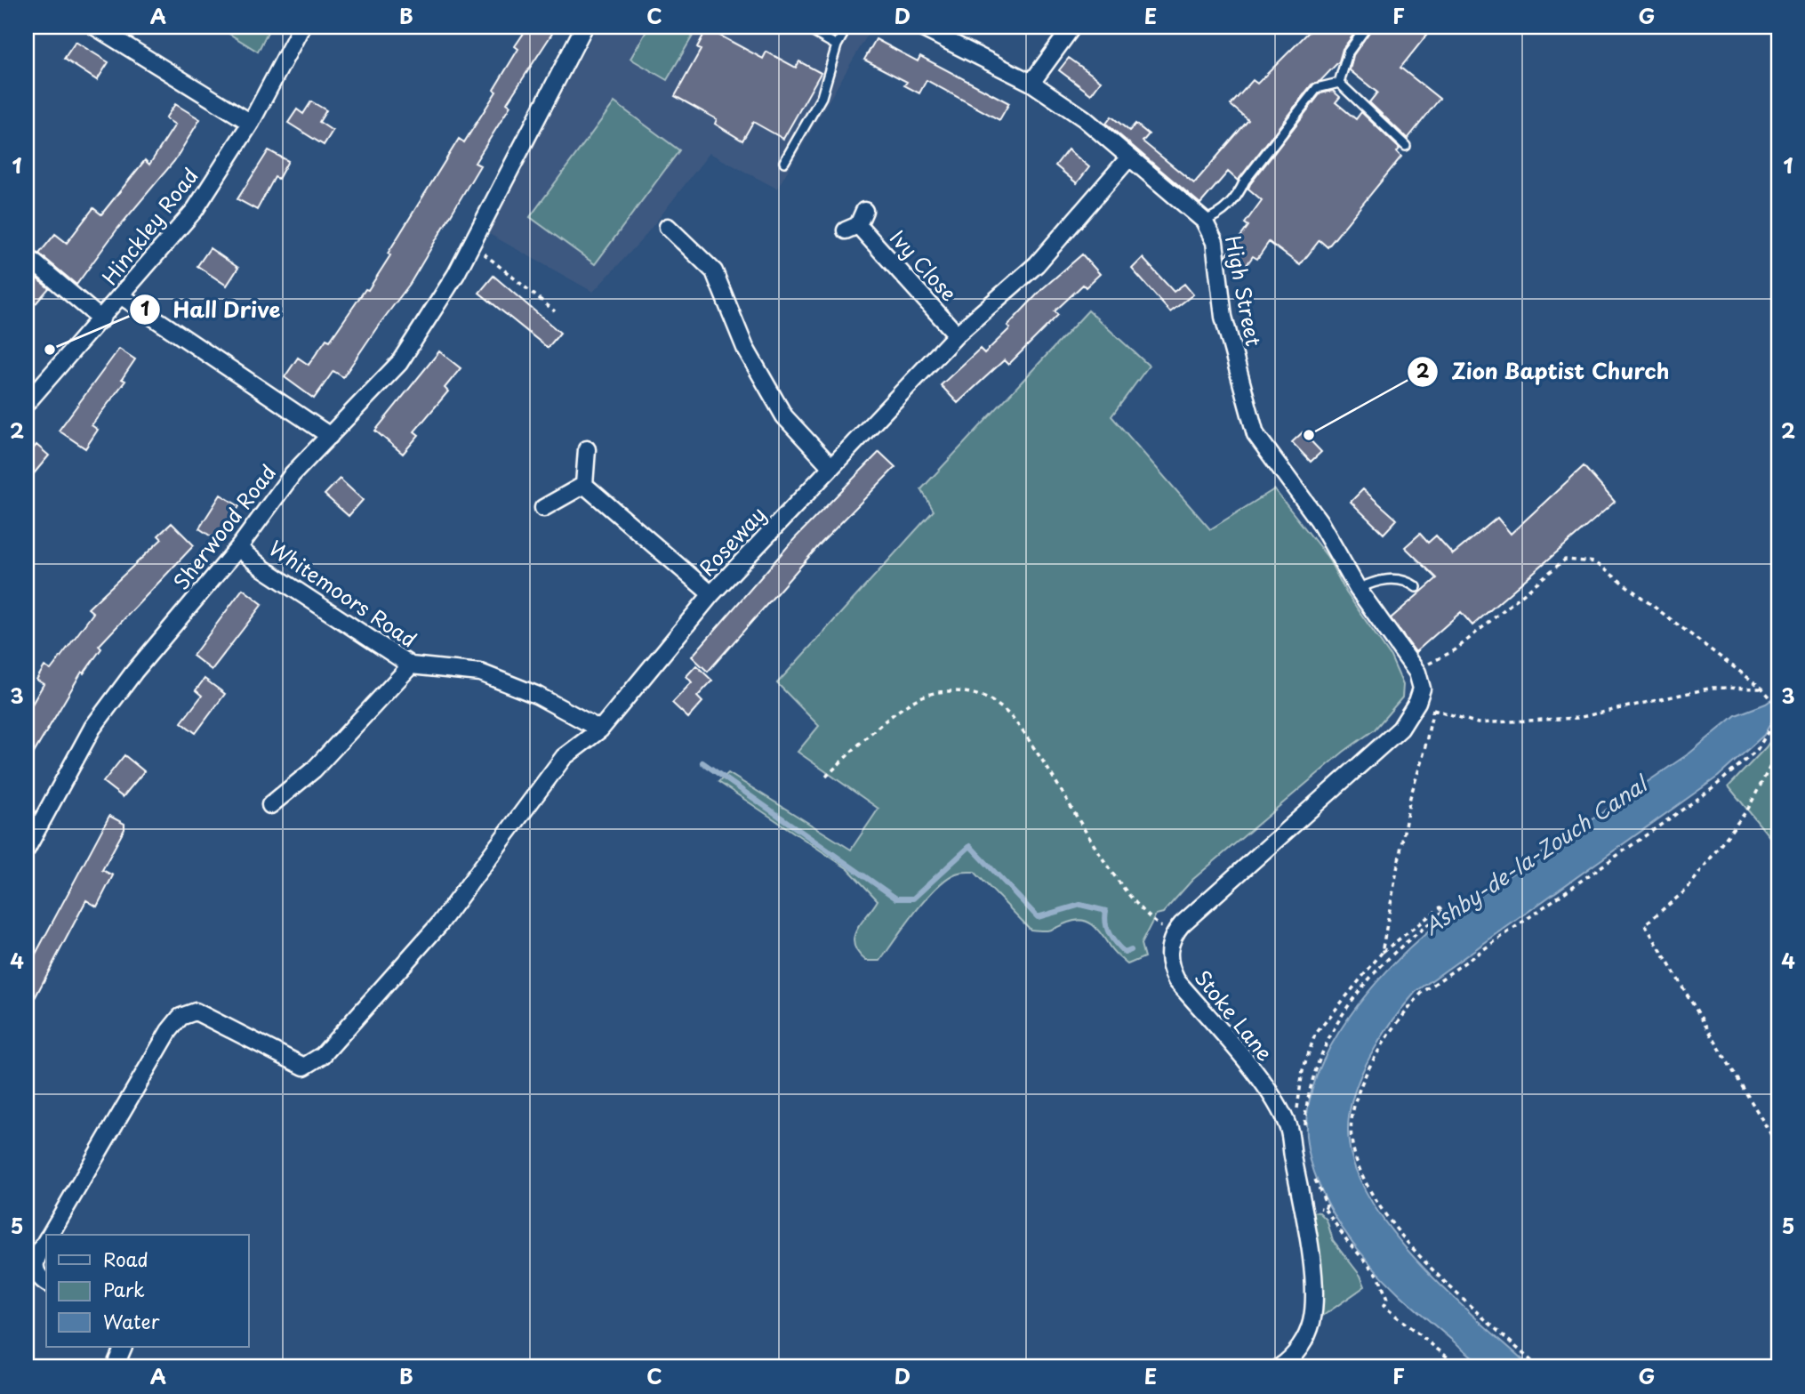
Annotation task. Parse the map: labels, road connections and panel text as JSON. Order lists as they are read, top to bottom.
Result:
{
  "streets": {
    "street": [
      "Hinckley Road",
      "Ivy Close",
      "High Street",
      "Sherwood Road",
      "Roseway",
      "Whitemoors Road",
      "Stoke Lane"
    ]
  },
  "crossings": [
    ["Ivy Close", "Roseway"],
    ["High Street", "Roseway"],
    ["Sherwood Road", "Whitemoors Road"],
    ["Roseway", "Whitemoors Road"]
  ],
  "water": ["Ashby-de-la-Zouch Canal"],
  "places": ["Hall Drive", "Zion Baptist Church"],
  "legend": ["Road", "Park", "Water"],
  "grid": {
    "columns": [
      "A",
      "B",
      "C",
      "D",
      "E",
      "F",
      "G"
    ],
    "rows": [
      "1",
      "2",
      "3",
      "4",
      "5"
    ]
  }
}
